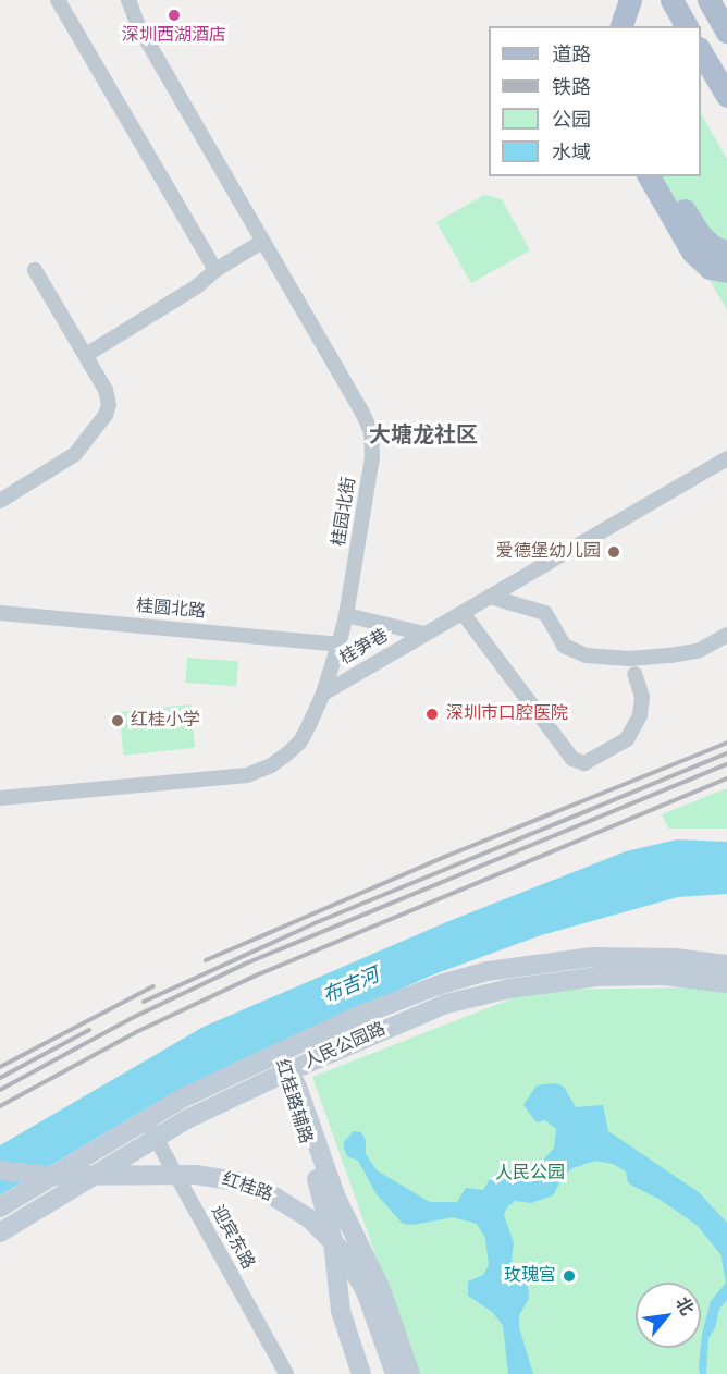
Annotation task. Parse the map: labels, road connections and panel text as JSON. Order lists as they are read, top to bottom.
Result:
{
  "streets": {
    "main road": ["人民公园路", "红桂路辅路", "红桂路"],
    "street": [
      "桂园北街",
      "桂圆北路",
      "桂笋巷",
      "迎宾东路"
    ]
  },
  "crossings": [
    ["桂园北街", "桂圆北路"],
    ["桂园北街", "桂笋巷"],
    ["人民公园路", "红桂路辅路"],
    ["人民公园路", "迎宾东路"]
  ],
  "districts": ["大塘龙社区"],
  "water": ["布吉河"],
  "parks": ["人民公园"],
  "places": [
    "深圳西湖酒店",
    "爱德堡幼儿园",
    "深圳市口腔医院",
    "红桂小学",
    "玫瑰宫"
  ],
  "legend": [
    "道路",
    "铁路",
    "公园",
    "水域"
  ],
  "north": "top right"
}
